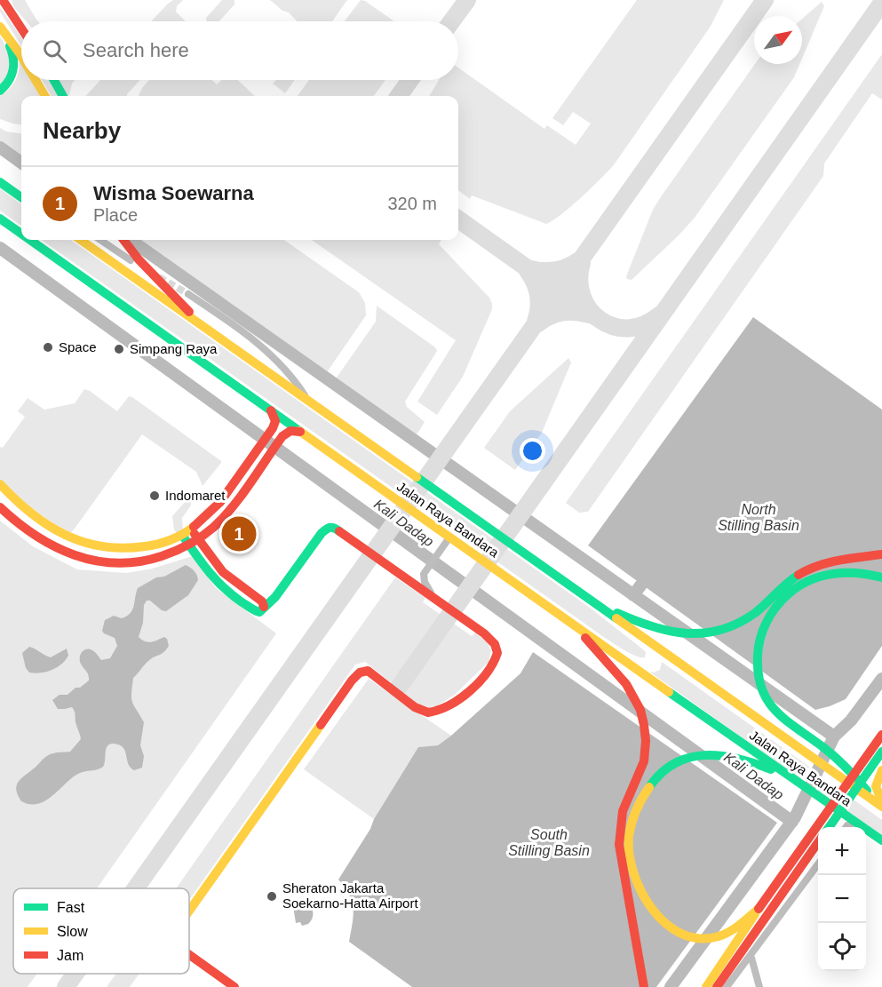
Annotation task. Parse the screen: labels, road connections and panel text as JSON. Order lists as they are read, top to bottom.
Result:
{
  "streets": {
    "main road": ["Jalan Raya Bandara"]
  },
  "water": ["North Stilling Basin", "Kali Dadap", "South Stilling Basin"],
  "places": [
    "Space",
    "Simpang Raya",
    "Indomaret",
    "Sheraton Jakarta Soekarno-Hatta Airport"
  ],
  "legend": ["Fast", "Slow", "Jam"],
  "north": "top right",
  "page": {
    "search": "Search here",
    "heading": "Nearby",
    "list": [
      {
        "mark": "1",
        "name": "Wisma Soewarna",
        "note": "Place",
        "value": "320 m"
      }
    ],
    "pins": "1",
    "map_buttons": ["+", "−"]
  }
}
